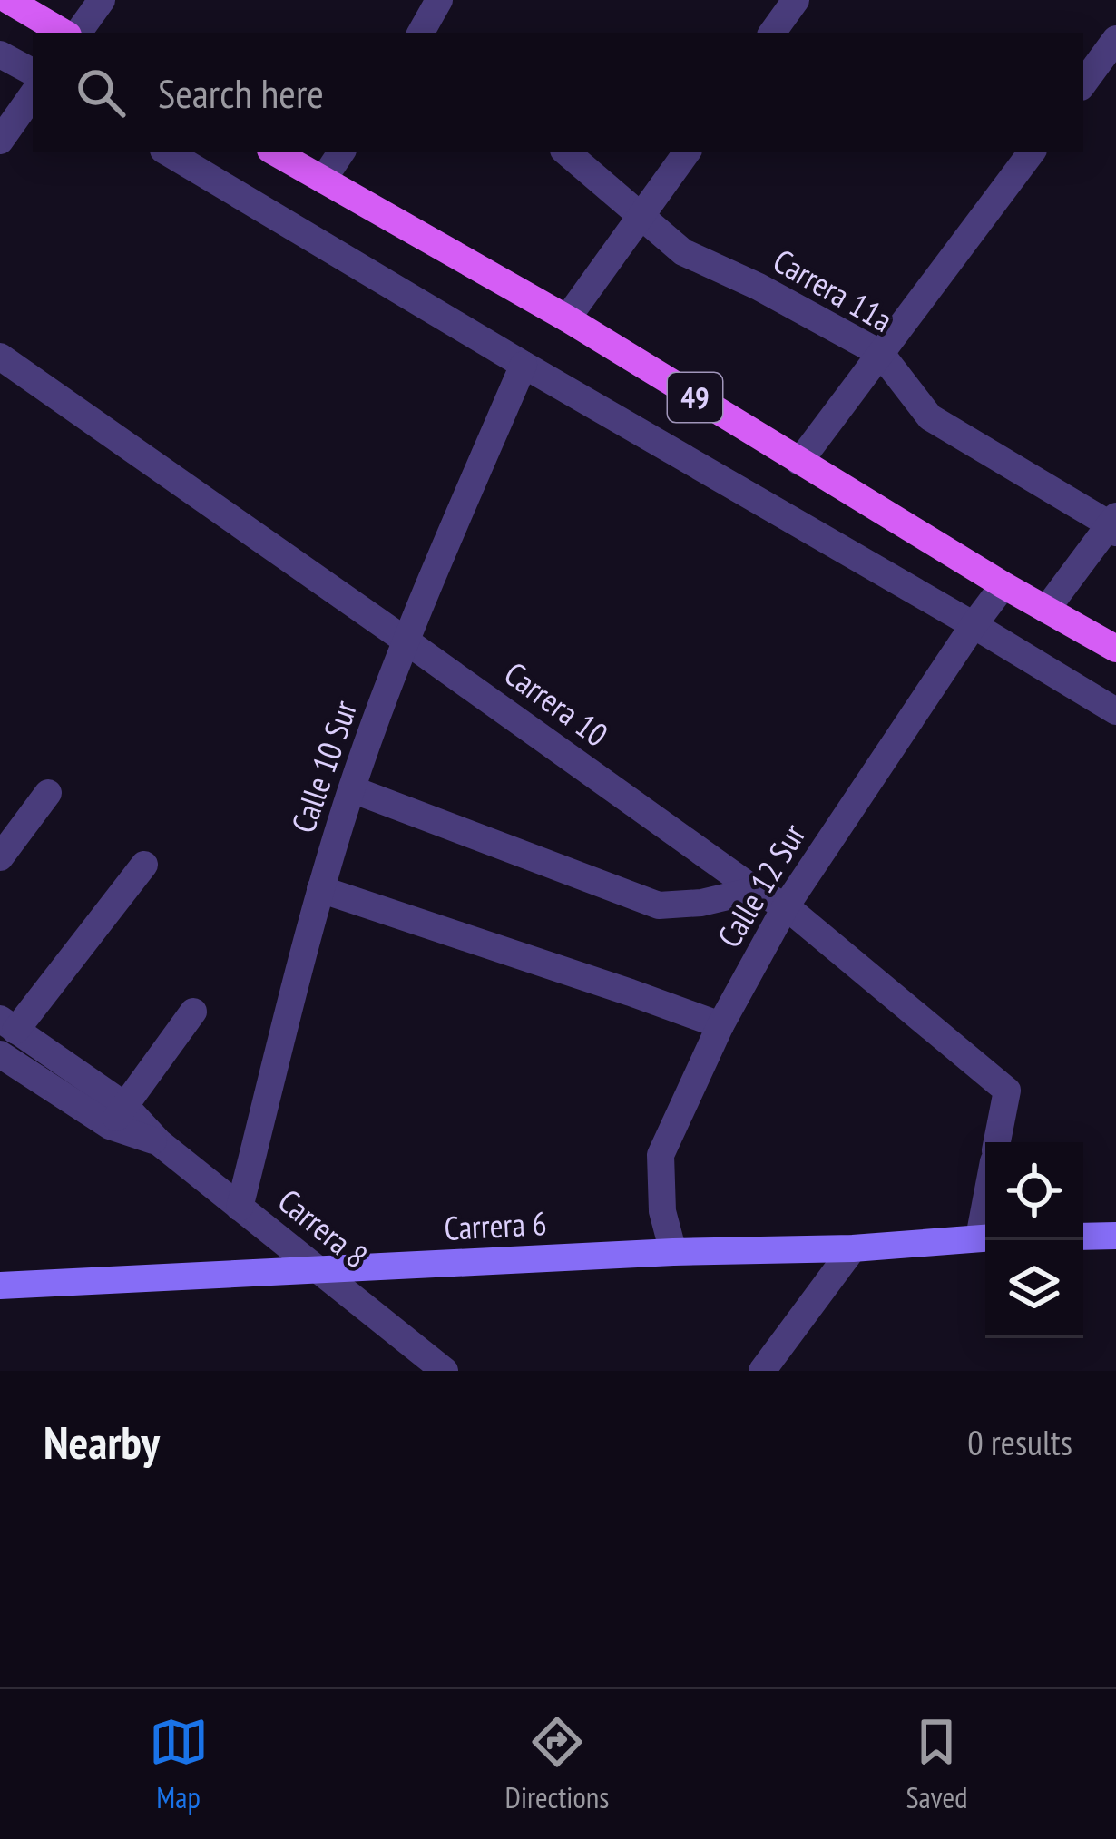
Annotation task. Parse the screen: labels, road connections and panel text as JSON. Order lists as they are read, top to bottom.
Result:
{
  "streets": {
    "main road": ["49"],
    "street": [
      "Carrera 11a",
      "Carrera 10",
      "Calle 10 Sur",
      "Calle 12 Sur",
      "Carrera 6",
      "Carrera 8"
    ]
  },
  "crossings": [
    ["49", "Calle 12 Sur"],
    ["Carrera 10", "Calle 10 Sur"],
    ["Carrera 10", "Calle 12 Sur"],
    ["Calle 10 Sur", "Carrera 8"],
    ["Calle 12 Sur", "Carrera 6"],
    ["Carrera 6", "Carrera 8"]
  ],
  "page": {
    "search": "Search here",
    "heading": ["Nearby", "0 results"],
    "nav": ["Map", "Directions", "Saved"]
  }
}
